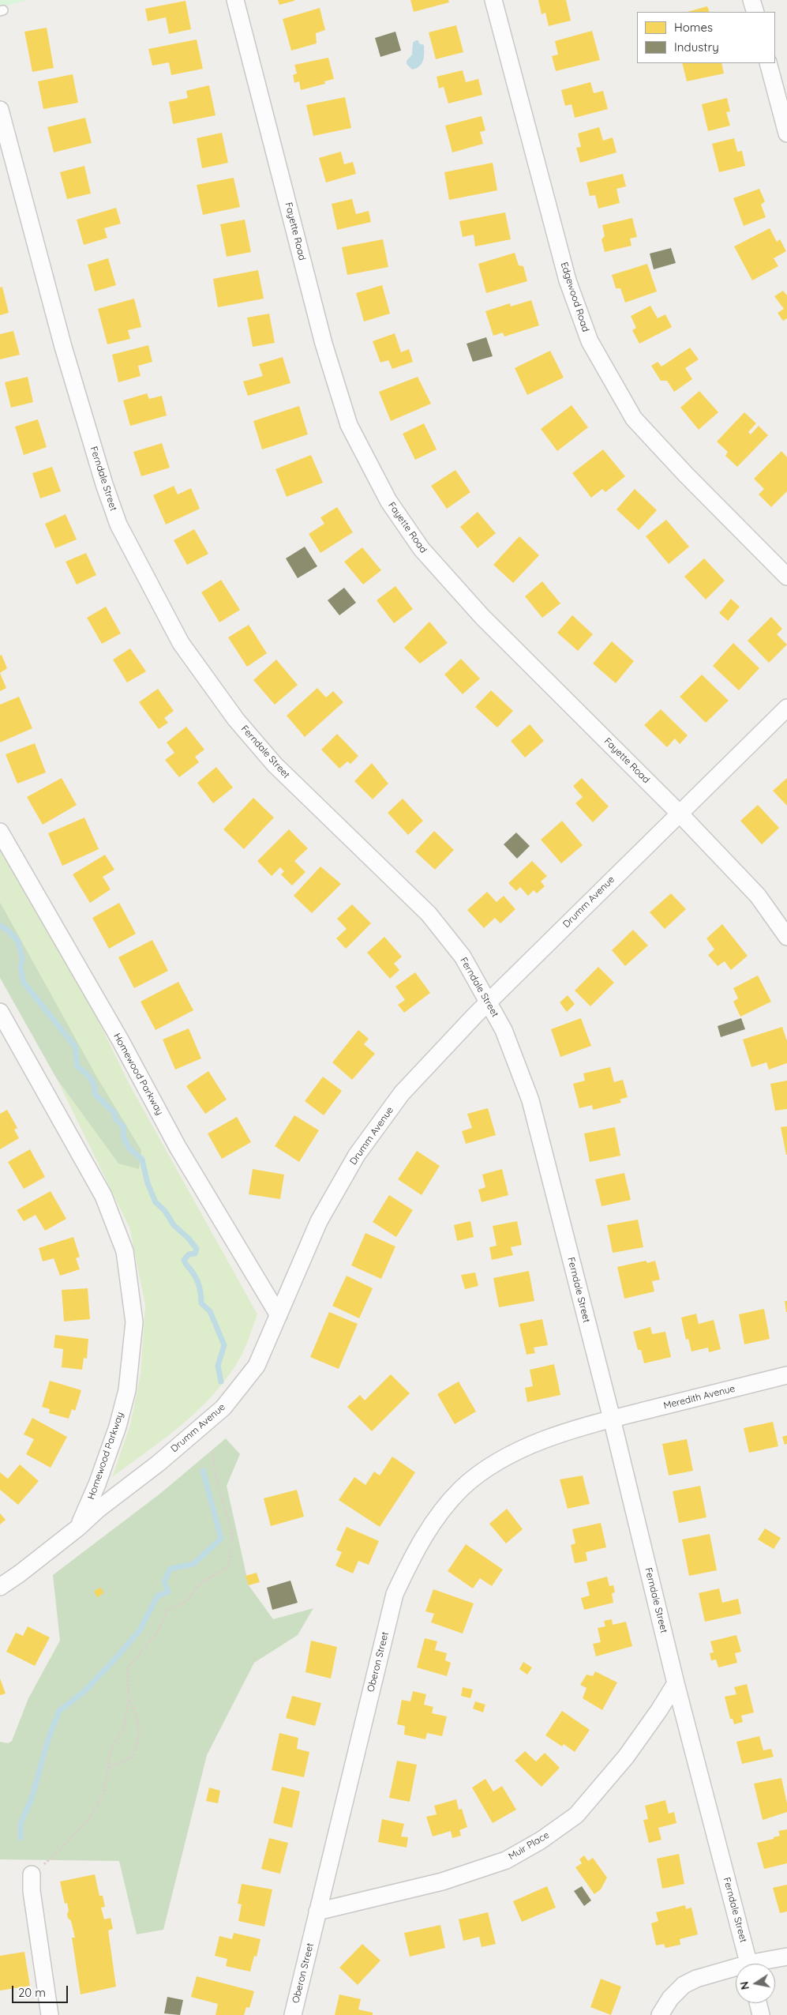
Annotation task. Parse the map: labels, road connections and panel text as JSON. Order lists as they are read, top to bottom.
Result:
{
  "streets": {
    "street": [
      "Fayette Road",
      "Edgewood Road",
      "Ferndale Street",
      "Drumm Avenue",
      "Homewood Parkway",
      "Meredith Avenue",
      "Oberon Street",
      "Muir Place"
    ]
  },
  "crossings": [
    ["Fayette Road", "Drumm Avenue"],
    ["Ferndale Street", "Drumm Avenue"],
    ["Ferndale Street", "Meredith Avenue"],
    ["Ferndale Street", "Oberon Street"],
    ["Ferndale Street", "Muir Place"],
    ["Drumm Avenue", "Homewood Parkway"],
    ["Meredith Avenue", "Oberon Street"],
    ["Oberon Street", "Muir Place"]
  ],
  "legend": ["Homes", "Industry"],
  "scale_bar": "20 m",
  "north": "left"
}
